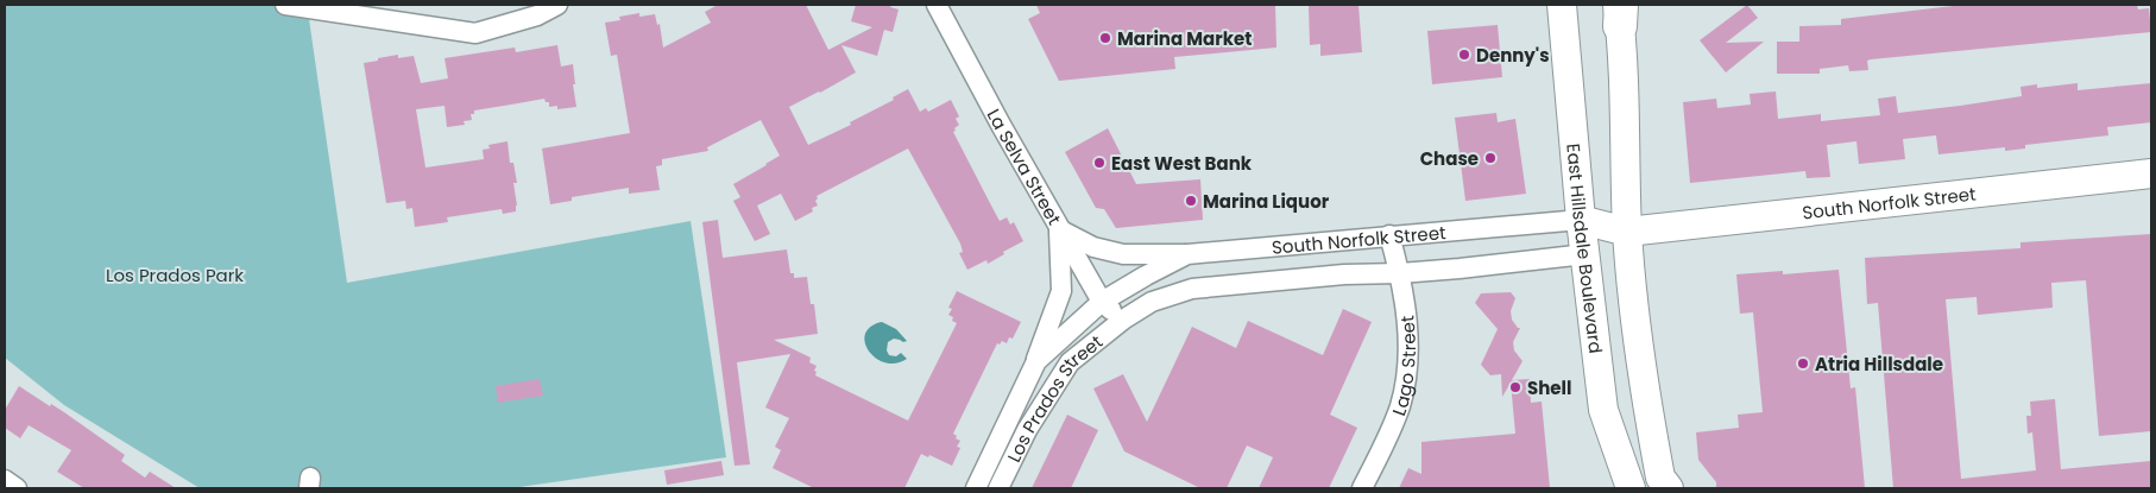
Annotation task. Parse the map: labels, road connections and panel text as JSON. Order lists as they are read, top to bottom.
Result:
{
  "streets": {
    "main road": ["South Norfolk Street", "East Hillsdale Boulevard"],
    "street": ["La Selva Street", "Lago Street", "Los Prados Street"]
  },
  "crossings": [
    ["La Selva Street", "South Norfolk Street"],
    ["La Selva Street", "Los Prados Street"],
    ["South Norfolk Street", "East Hillsdale Boulevard"],
    ["South Norfolk Street", "Lago Street"],
    ["South Norfolk Street", "Los Prados Street"]
  ],
  "parks": ["Los Prados Park"],
  "places": [
    "Marina Market",
    "Denny's",
    "Chase",
    "East West Bank",
    "Marina Liquor",
    "Atria Hillsdale",
    "Shell"
  ]
}
